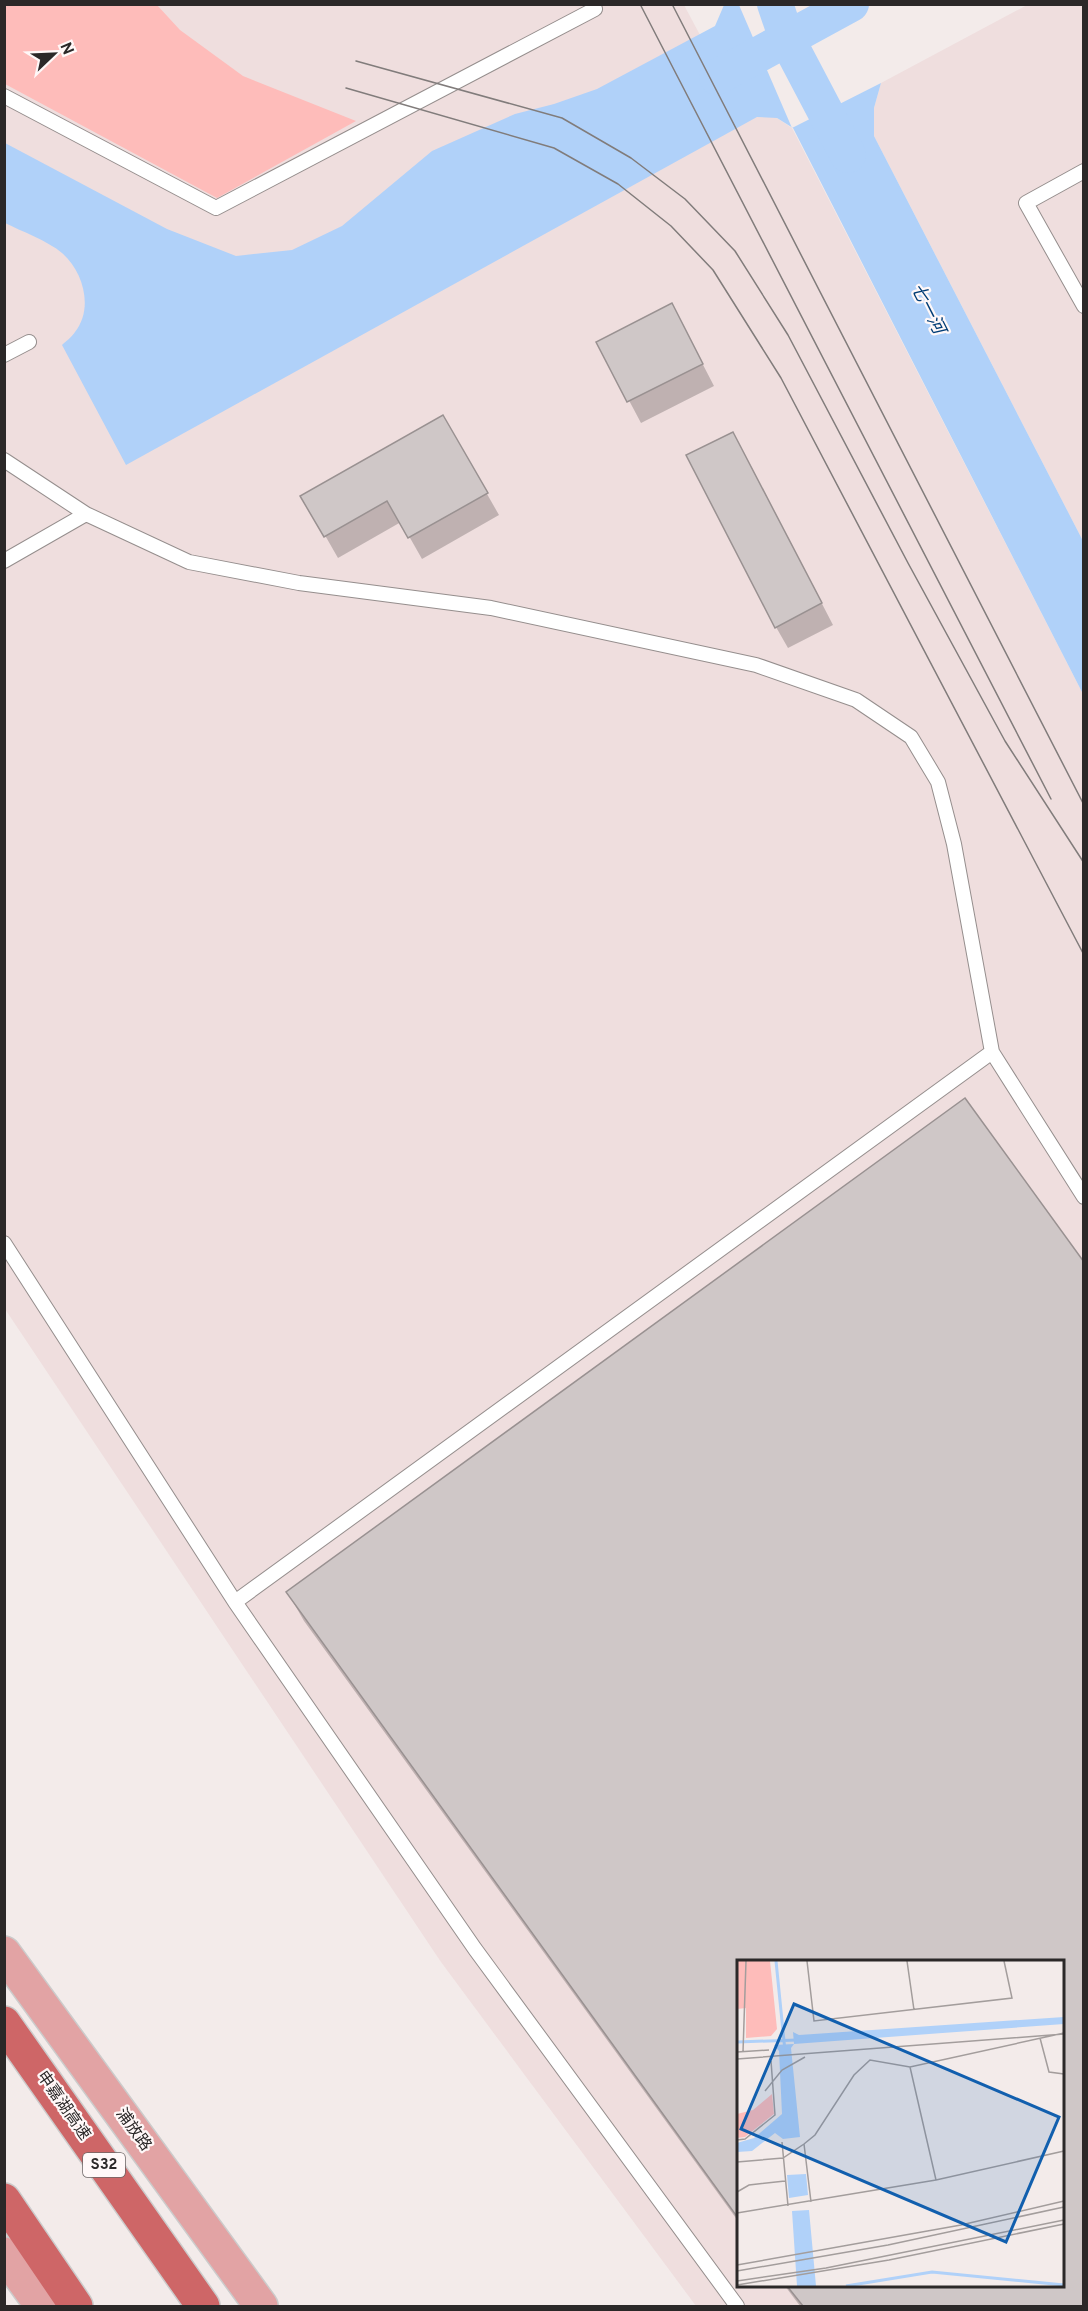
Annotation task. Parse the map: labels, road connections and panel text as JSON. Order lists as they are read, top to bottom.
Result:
{
  "streets": {
    "highway": ["申嘉湖高速", "S32"],
    "main road": ["浦放路"]
  },
  "water": ["七一河"],
  "north": "top right"
}
